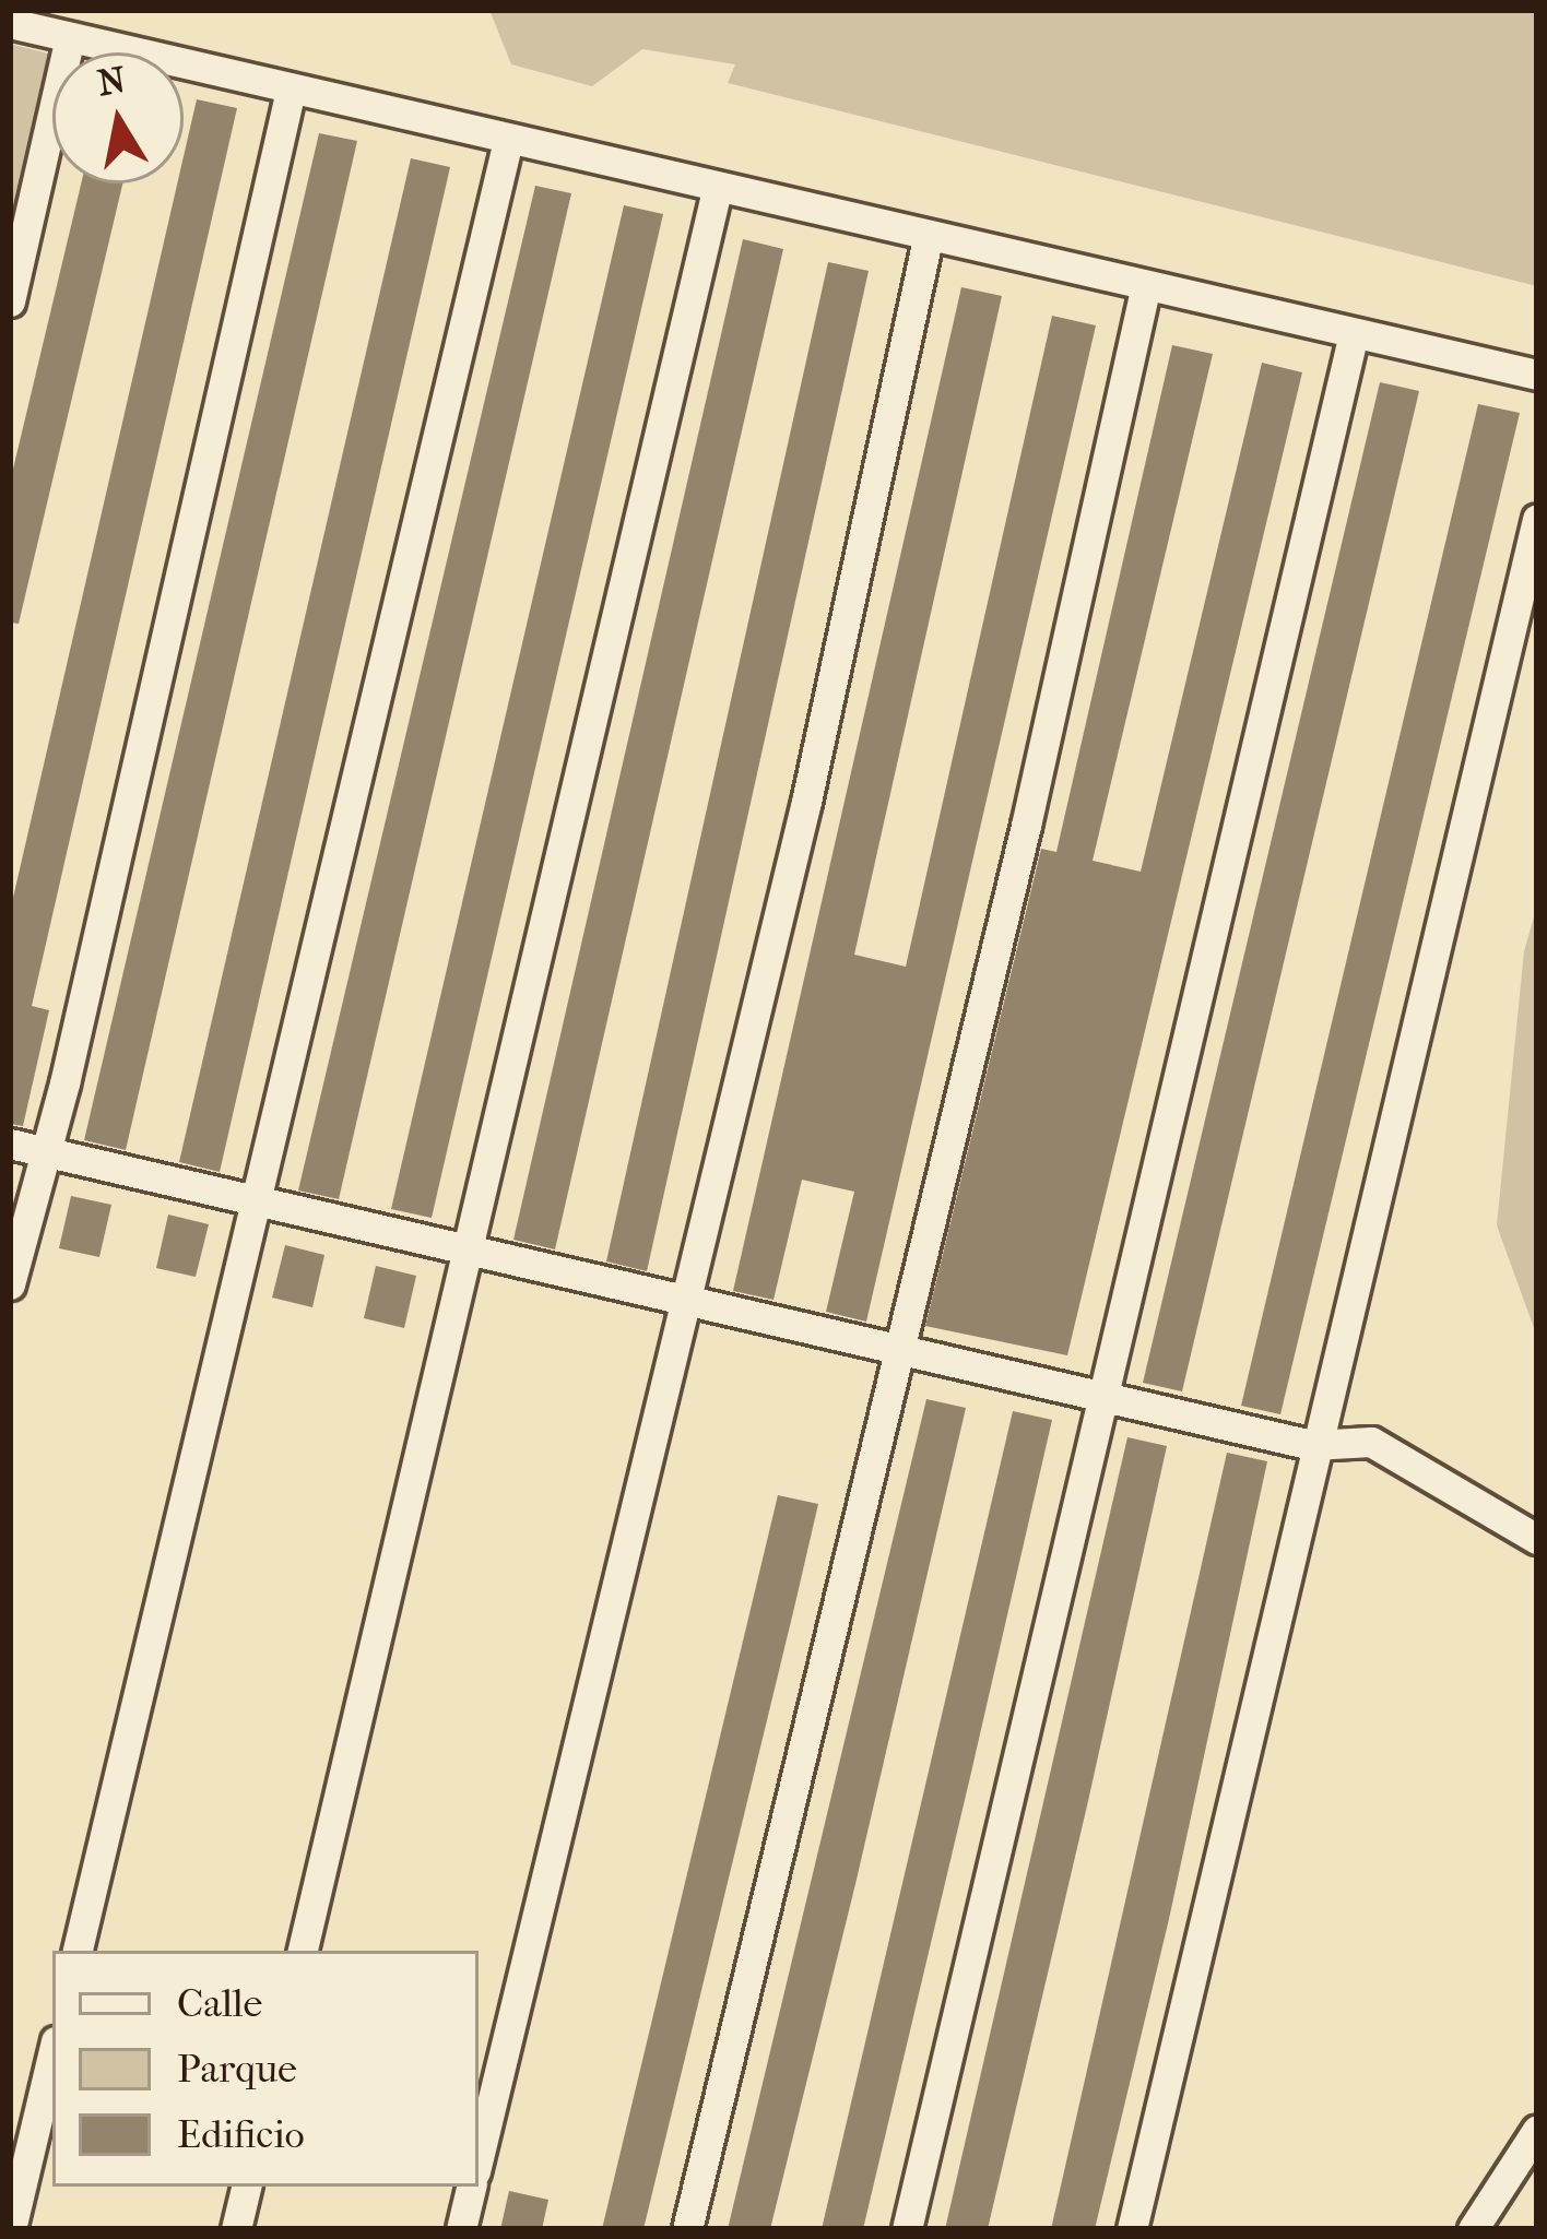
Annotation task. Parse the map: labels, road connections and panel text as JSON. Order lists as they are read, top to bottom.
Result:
{
  "legend": ["Calle", "Parque", "Edificio"],
  "north": "top"
}
